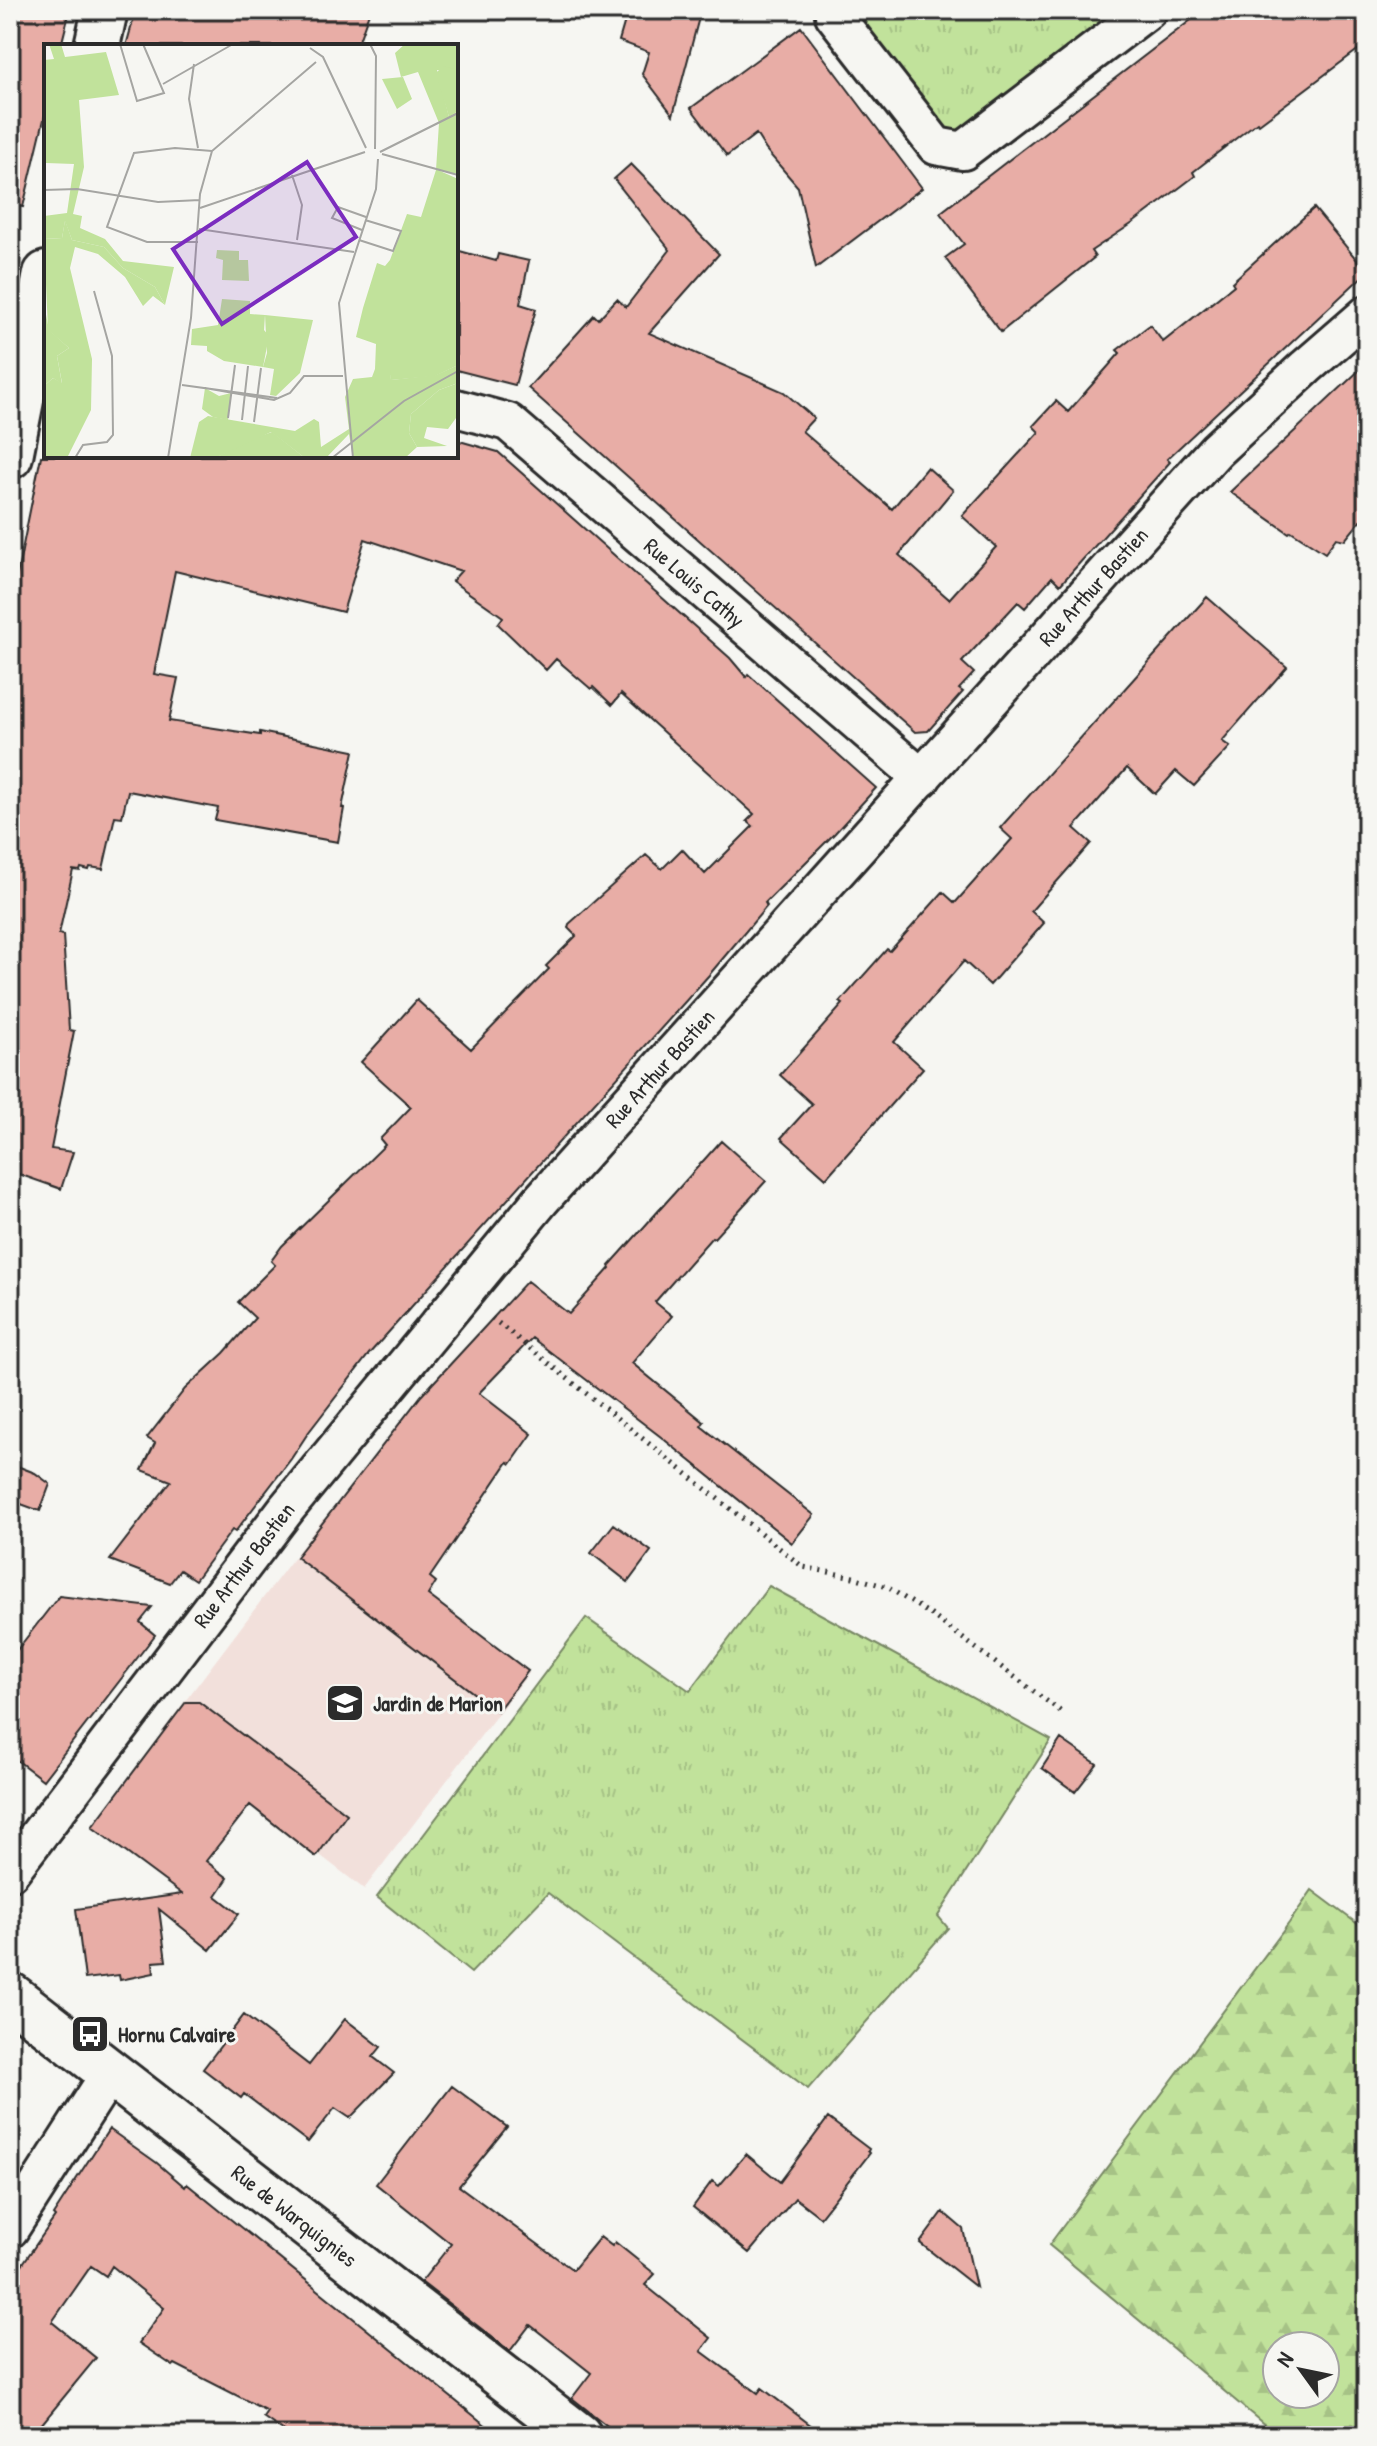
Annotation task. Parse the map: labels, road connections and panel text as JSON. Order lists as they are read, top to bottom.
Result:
{
  "streets": {
    "street": ["Rue Louis Cathy", "Rue Arthur Bastien", "Rue de Warquignies"]
  },
  "crossings": [
    ["Rue Louis Cathy", "Rue Arthur Bastien"]
  ],
  "places": {
    "school or university": ["Jardin de Marion"],
    "bus stop": ["Hornu Calvaire"]
  },
  "north": "top left"
}
